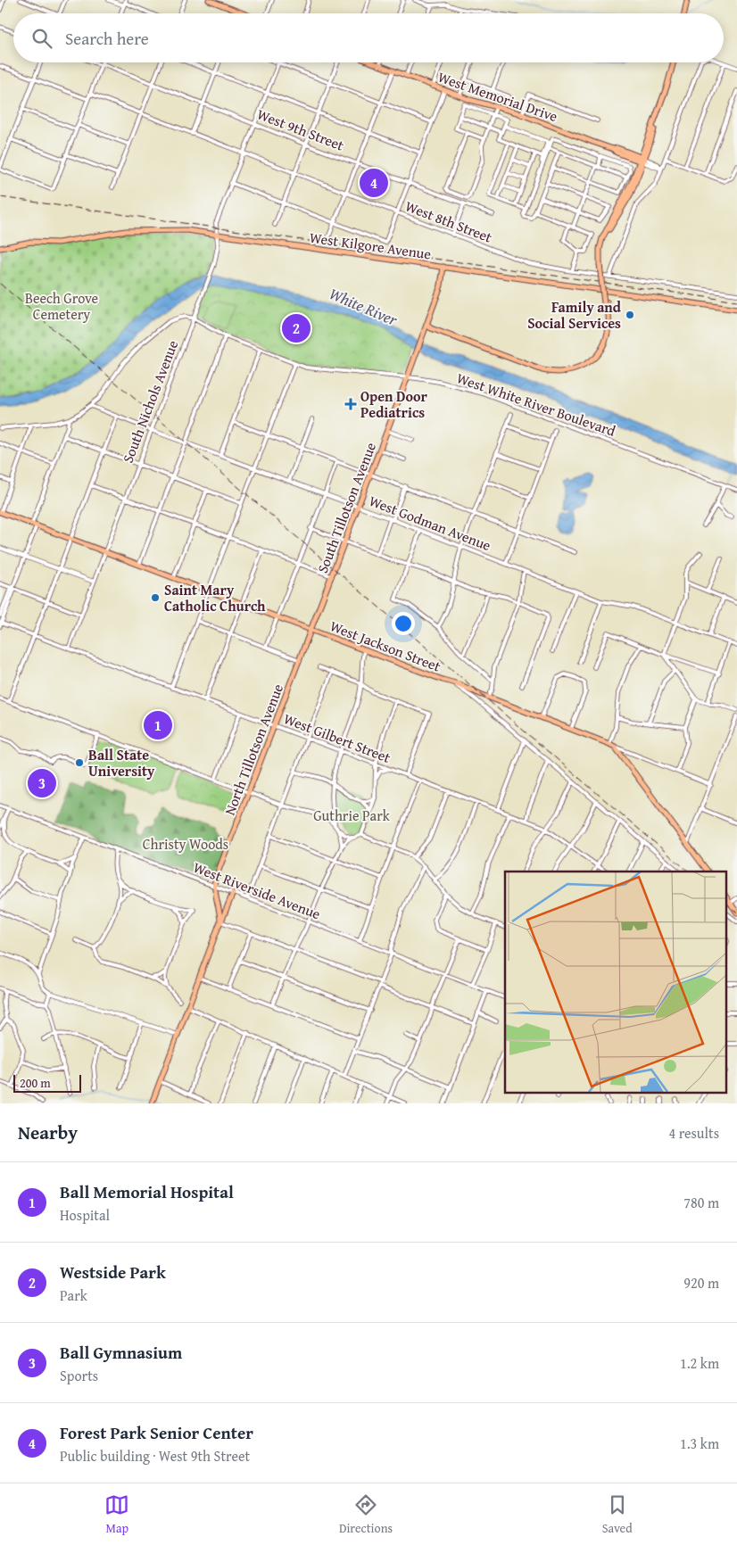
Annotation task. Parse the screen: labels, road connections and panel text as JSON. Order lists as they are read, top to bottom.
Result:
{
  "streets": {
    "main road": [
      "West Memorial Drive",
      "West Kilgore Avenue",
      "South Tillotson Avenue",
      "West Jackson Street",
      "North Tillotson Avenue"
    ],
    "street": [
      "West 9th Street",
      "West 8th Street",
      "South Nichols Avenue",
      "West White River Boulevard",
      "West Godman Avenue",
      "West Gilbert Street",
      "West Riverside Avenue"
    ]
  },
  "crossings": [
    ["West Kilgore Avenue", "South Nichols Avenue"],
    ["West Kilgore Avenue", "South Tillotson Avenue"],
    ["South Nichols Avenue", "West White River Boulevard"],
    ["South Nichols Avenue", "West Godman Avenue"],
    ["South Nichols Avenue", "West Jackson Street"],
    ["South Nichols Avenue", "West Gilbert Street"],
    ["West White River Boulevard", "South Tillotson Avenue"],
    ["South Tillotson Avenue", "West Godman Avenue"],
    ["South Tillotson Avenue", "West Jackson Street"],
    ["South Tillotson Avenue", "North Tillotson Avenue"],
    ["West Jackson Street", "North Tillotson Avenue"],
    ["West Gilbert Street", "North Tillotson Avenue"],
    ["North Tillotson Avenue", "West Riverside Avenue"]
  ],
  "water": ["White River"],
  "parks": ["Beech Grove Cemetery", "Guthrie Park", "Christy Woods"],
  "places": {
    "other": ["Family and Social Services", "Saint Mary Catholic Church", "Ball State University"],
    "health": ["Open Door Pediatrics"]
  },
  "scale_bar": "200 m",
  "page": {
    "search": "Search here",
    "pins": [
      "4",
      "2",
      "1",
      "3"
    ],
    "scale": "200 m",
    "heading": ["Nearby", "4 results"],
    "list": [
      {
        "mark": "1",
        "name": "Ball Memorial Hospital",
        "note": "Hospital",
        "value": "780 m"
      },
      {
        "mark": "2",
        "name": "Westside Park",
        "note": "Park",
        "value": "920 m"
      },
      {
        "mark": "3",
        "name": "Ball Gymnasium",
        "note": "Sports",
        "value": "1.2 km"
      },
      {
        "mark": "4",
        "name": "Forest Park Senior Center",
        "note": "Public building · West 9th Street",
        "value": "1.3 km"
      }
    ],
    "nav": ["Map", "Directions", "Saved"]
  }
}
